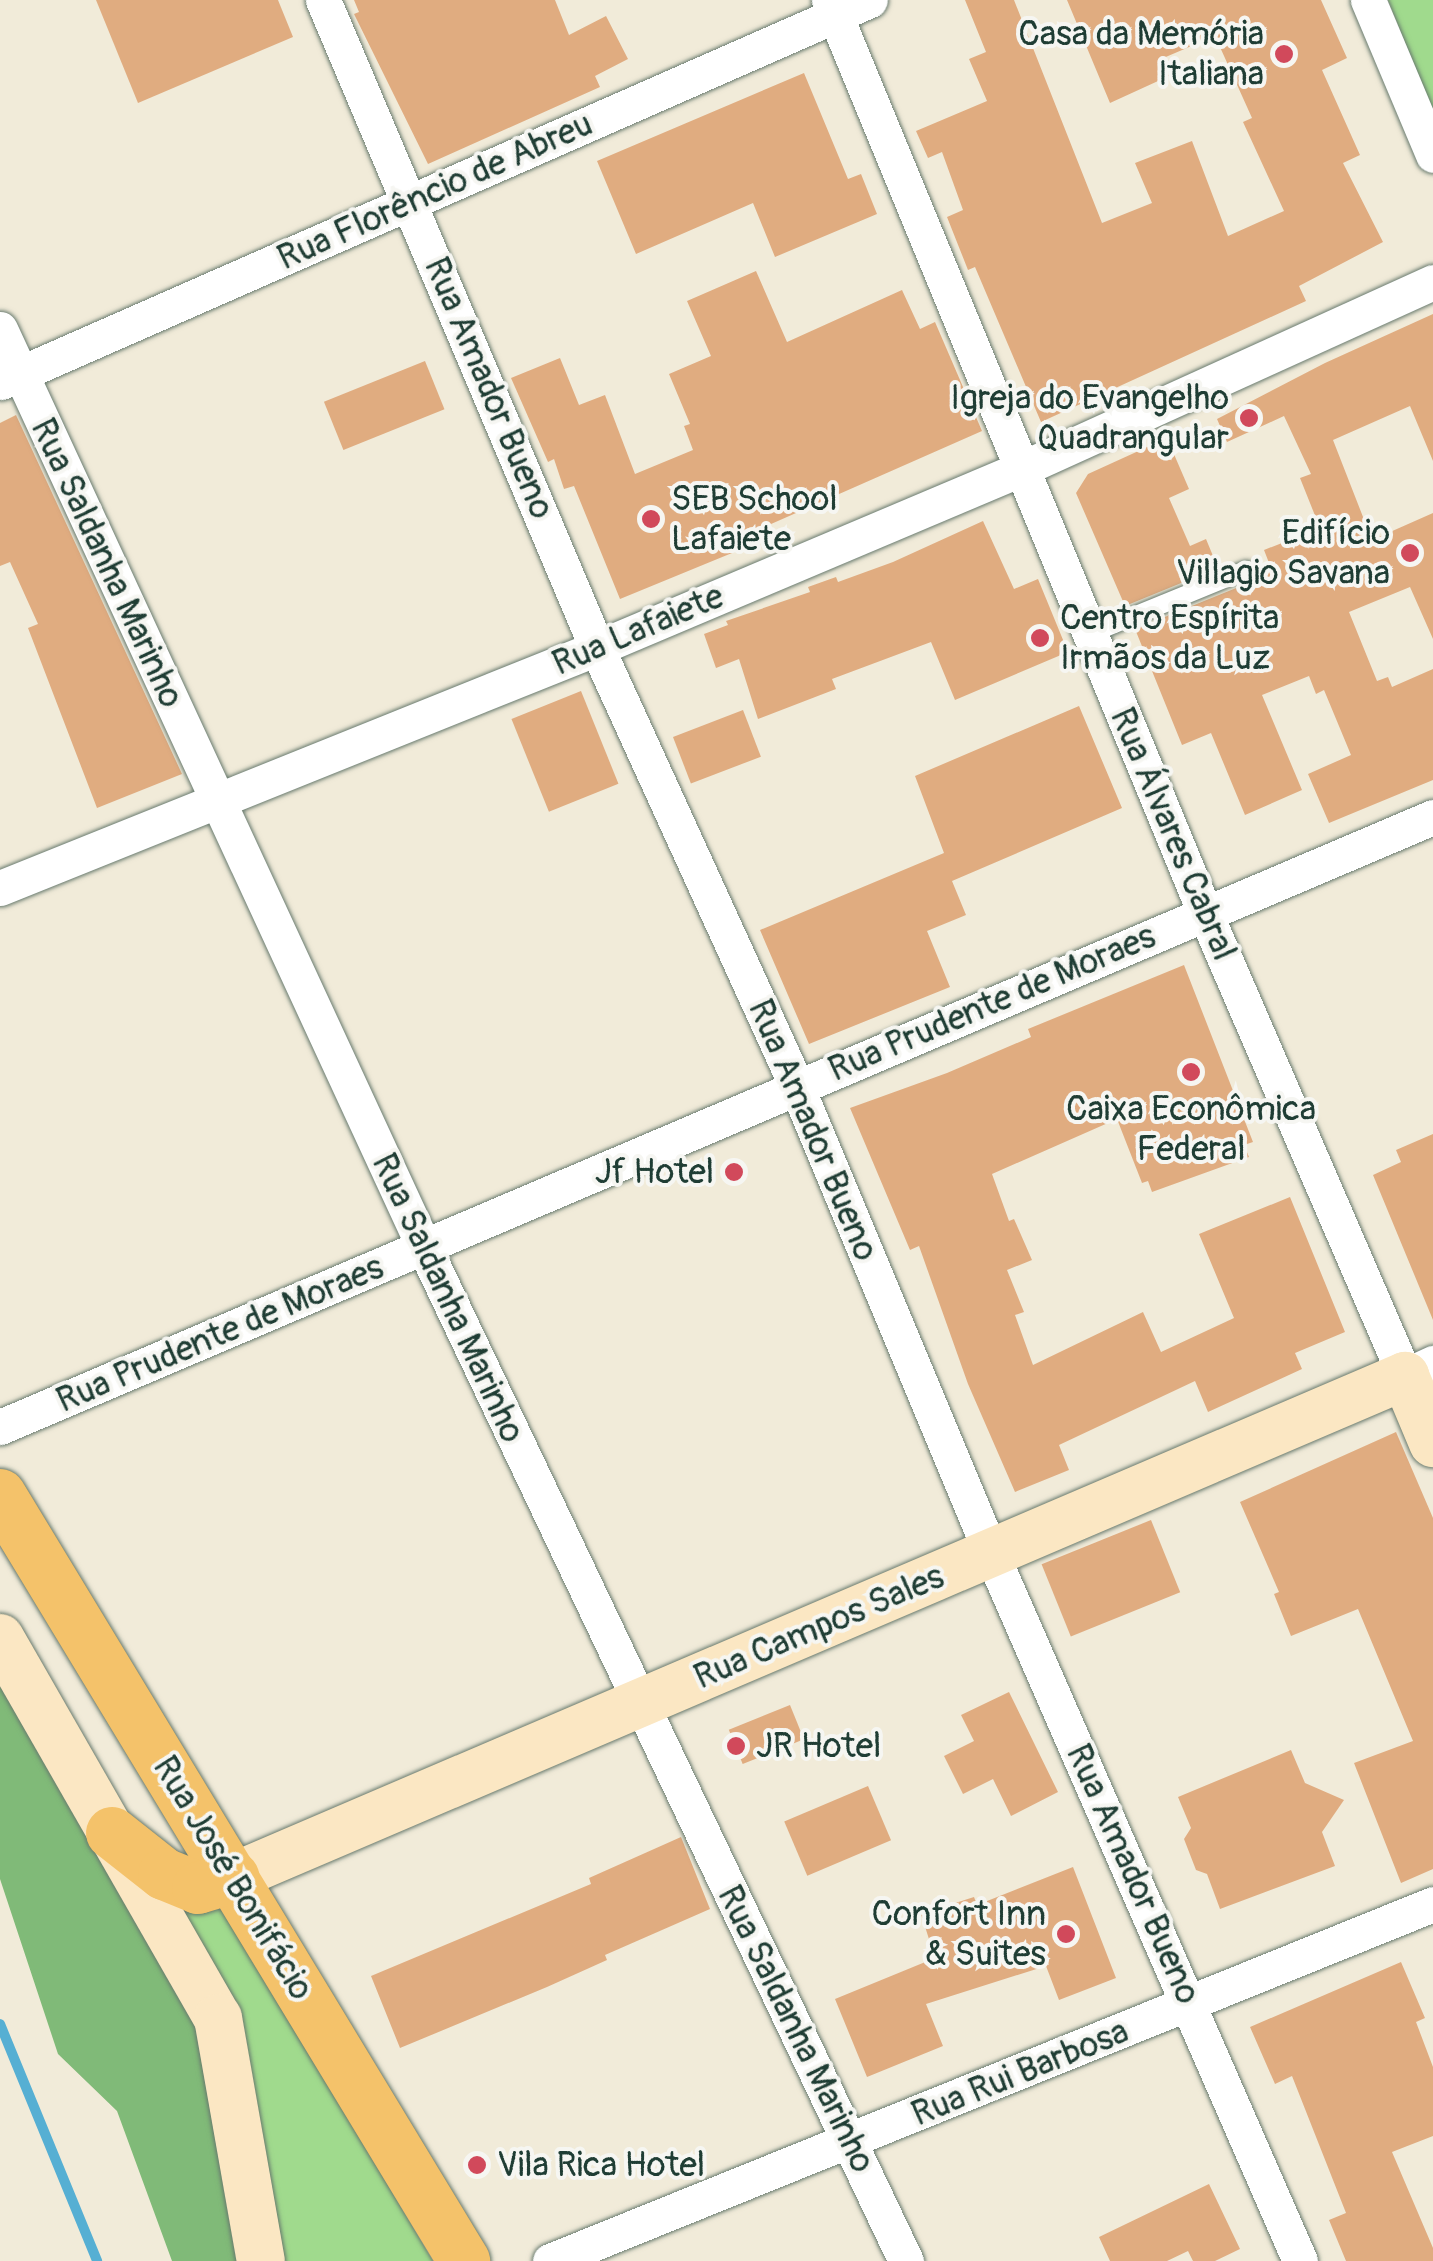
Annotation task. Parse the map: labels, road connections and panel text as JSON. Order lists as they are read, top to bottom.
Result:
{
  "streets": {
    "main road": ["Rua Álvares Cabral", "Rua Campos Sales", "Rua José Bonifácio"],
    "street": [
      "Rua Florêncio de Abreu",
      "Rua Amador Bueno",
      "Rua Saldanha Marinho",
      "Rua Lafaiete",
      "Rua Prudente de Moraes",
      "Rua Rui Barbosa"
    ]
  },
  "crossings": [
    ["Rua Florêncio de Abreu", "Rua Amador Bueno"],
    ["Rua Florêncio de Abreu", "Rua Saldanha Marinho"],
    ["Rua Florêncio de Abreu", "Rua Álvares Cabral"],
    ["Rua Amador Bueno", "Rua Lafaiete"],
    ["Rua Amador Bueno", "Rua Prudente de Moraes"],
    ["Rua Amador Bueno", "Rua Campos Sales"],
    ["Rua Amador Bueno", "Rua Rui Barbosa"],
    ["Rua Saldanha Marinho", "Rua Lafaiete"],
    ["Rua Saldanha Marinho", "Rua Prudente de Moraes"],
    ["Rua Saldanha Marinho", "Rua Campos Sales"],
    ["Rua Saldanha Marinho", "Rua Rui Barbosa"],
    ["Rua Lafaiete", "Rua Álvares Cabral"],
    ["Rua Álvares Cabral", "Rua Prudente de Moraes"],
    ["Rua Álvares Cabral", "Rua Campos Sales"],
    ["Rua Campos Sales", "Rua José Bonifácio"]
  ],
  "places": [
    "Casa da Memória Italiana",
    "Igreja do Evangelho Quadrangular",
    "SEB School Lafaiete",
    "Edifício Villagio Savana",
    "Centro Espírita Irmãos da Luz",
    "Caixa Econômica Federal",
    "Jf Hotel",
    "JR Hotel",
    "Confort Inn & Suites",
    "Vila Rica Hotel"
  ]
}
